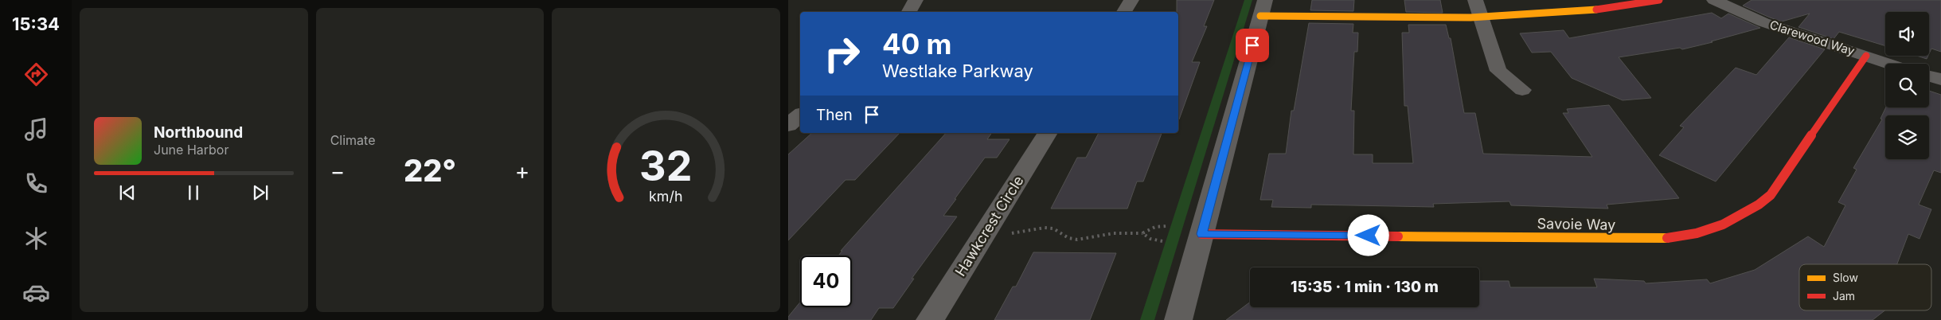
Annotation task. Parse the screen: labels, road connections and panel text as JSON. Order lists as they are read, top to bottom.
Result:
{
  "streets": {
    "street": ["Clarewood Way", "Savoie Way", "Hawkcrest Circle"]
  },
  "crossings": [
    ["Clarewood Way", "Savoie Way"]
  ],
  "legend": ["Slow", "Jam"],
  "page": {
    "tabs": "15:34",
    "tile": "Climate",
    "turn": ["40 m", "Westlake Parkway"],
    "then": "Then",
    "song": ["Northbound", "June Harbor"],
    "heat": ["−", "22°", "+"],
    "limit": "40",
    "trip": "15:35 · 1 min · 130 m",
    "gauge": ["32", "km/h"]
  }
}
